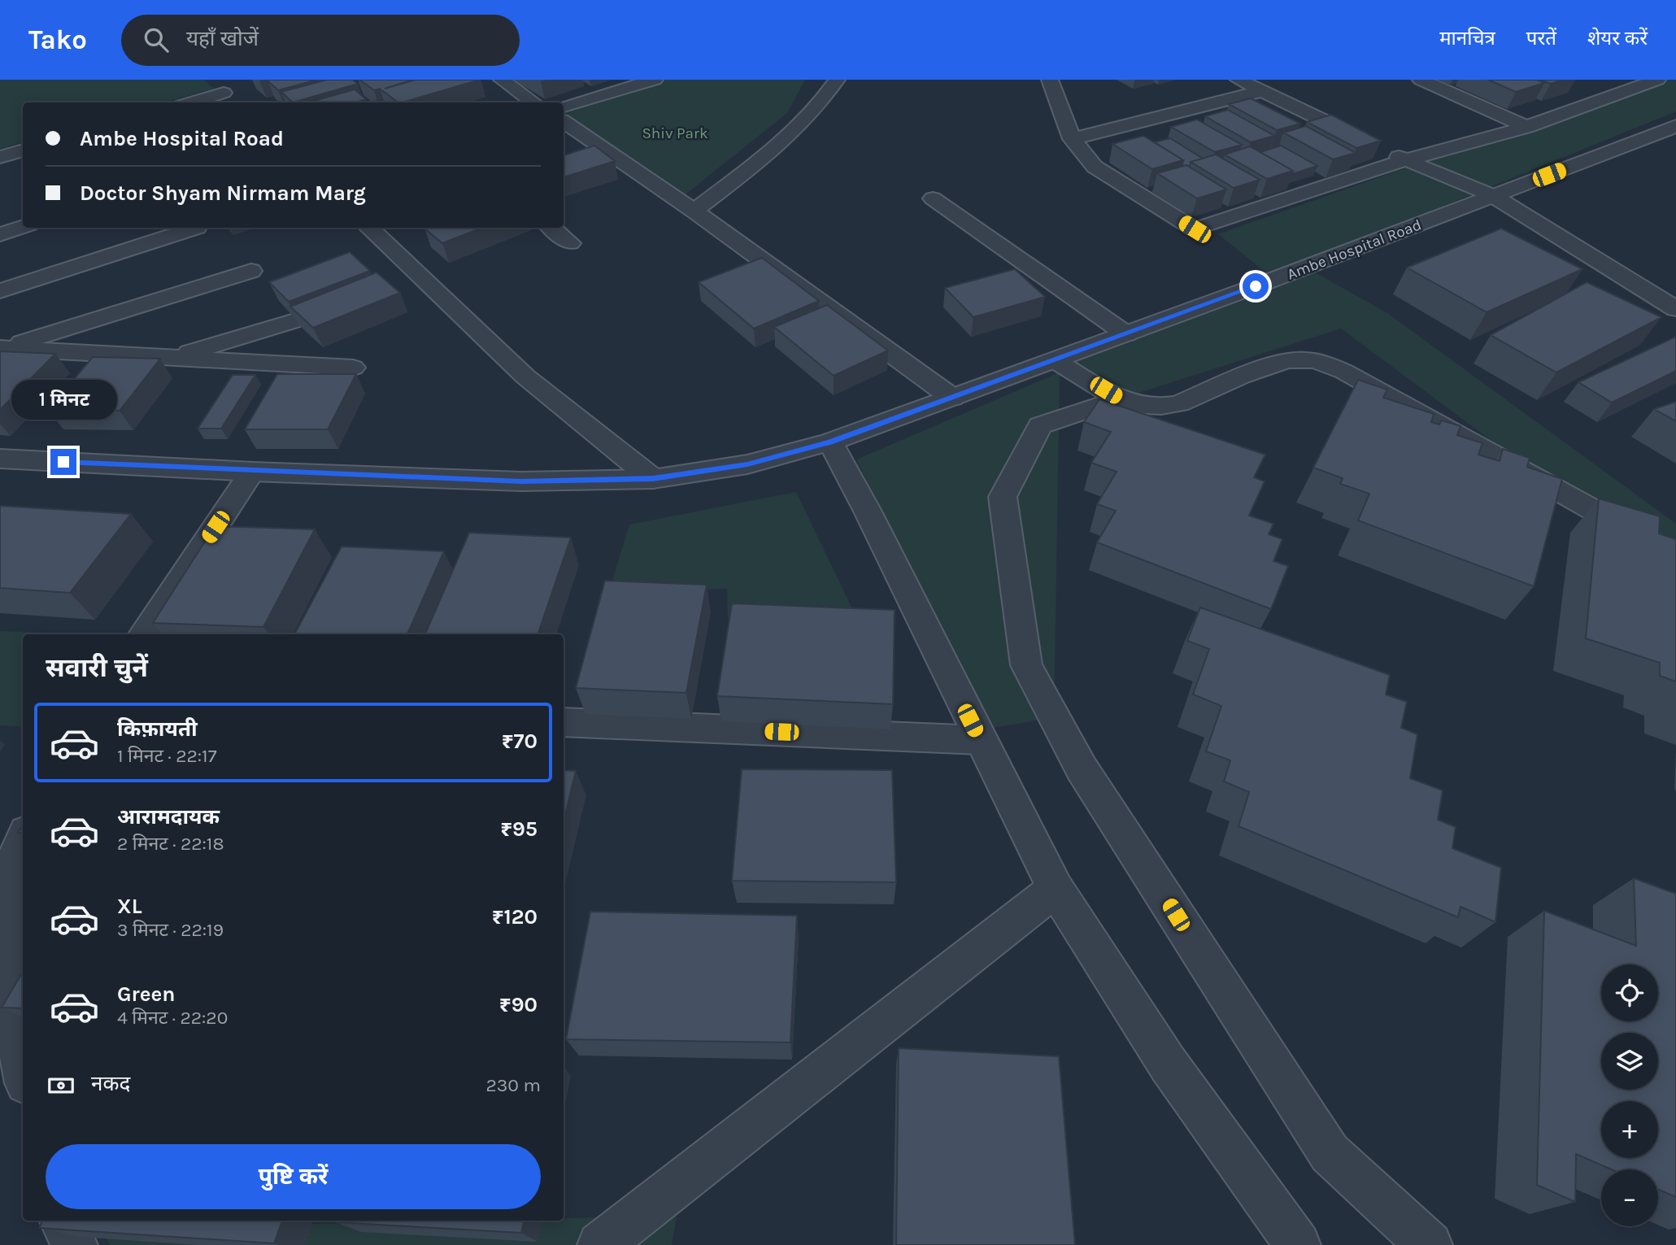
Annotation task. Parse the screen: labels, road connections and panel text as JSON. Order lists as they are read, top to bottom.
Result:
{
  "streets": {
    "street": ["Ambe Hospital Road"]
  },
  "parks": ["Shiv Park"],
  "page": {
    "header": "Tako",
    "search": "यहाँ खोजें",
    "nav": ["मानचित्र", "परतें", "शेयर करें"],
    "banner": ["Ambe Hospital Road", "Doctor Shyam Nirmam Marg"],
    "bubble": "1 मिनट",
    "heading": "सवारी चुनें",
    "list": [
      {
        "name": "किफ़ायती",
        "note": "1 मिनट · 22:17",
        "value": "₹70"
      },
      {
        "name": "आरामदायक",
        "note": "2 मिनट · 22:18",
        "value": "₹95"
      },
      {
        "name": "XL",
        "note": "3 मिनट · 22:19",
        "value": "₹120"
      },
      {
        "name": "Green",
        "note": "4 मिनट · 22:20",
        "value": "₹90"
      }
    ],
    "map_buttons": ["+", "−"],
    "pay": ["नकद", "230 m"],
    "buttons": "पुष्टि करें"
  }
}
